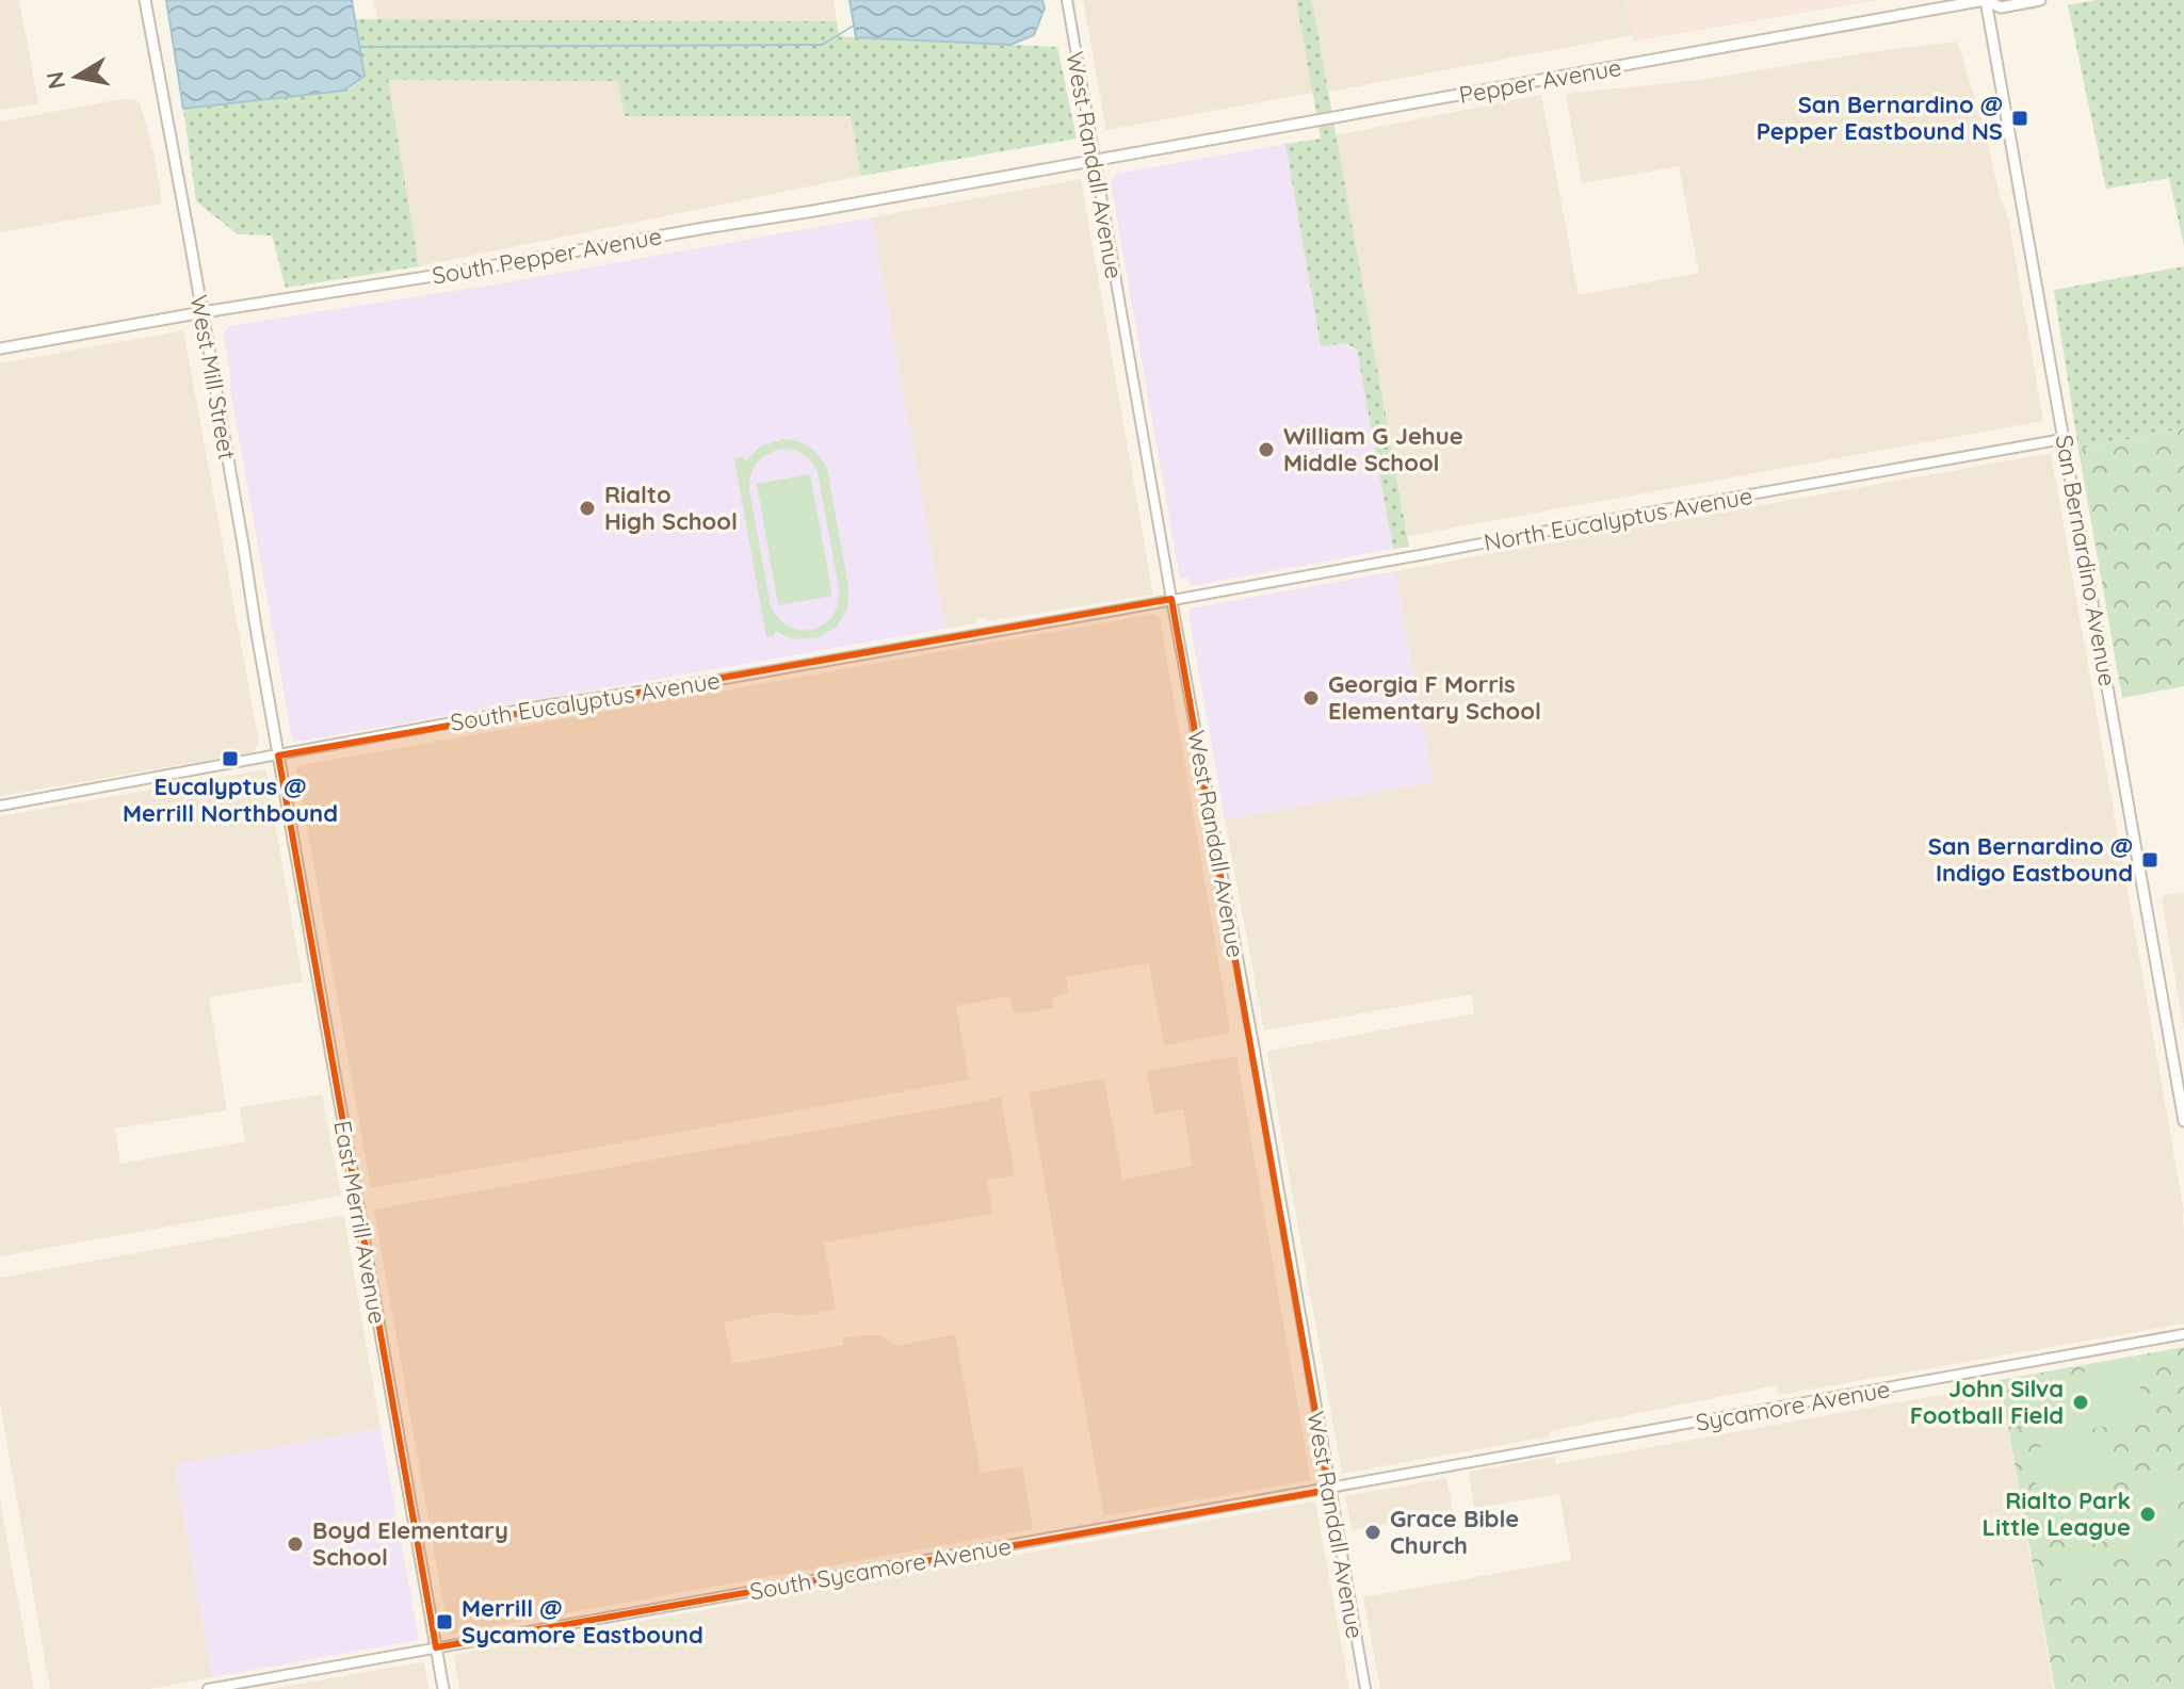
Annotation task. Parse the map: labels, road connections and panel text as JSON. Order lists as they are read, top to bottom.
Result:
{
  "streets": {
    "main road": [
      "Pepper Avenue",
      "South Pepper Avenue",
      "West Mill Street",
      "San Bernardino Avenue",
      "East Merrill Avenue"
    ],
    "street": [
      "West Randall Avenue",
      "North Eucalyptus Avenue",
      "South Eucalyptus Avenue",
      "Sycamore Avenue",
      "South Sycamore Avenue"
    ]
  },
  "crossings": [
    ["Pepper Avenue", "West Randall Avenue"],
    ["Pepper Avenue", "South Pepper Avenue"],
    ["Pepper Avenue", "San Bernardino Avenue"],
    ["West Randall Avenue", "South Pepper Avenue"],
    ["West Randall Avenue", "North Eucalyptus Avenue"],
    ["West Randall Avenue", "South Eucalyptus Avenue"],
    ["West Randall Avenue", "South Sycamore Avenue"],
    ["South Pepper Avenue", "West Mill Street"],
    ["West Mill Street", "South Eucalyptus Avenue"],
    ["West Mill Street", "East Merrill Avenue"],
    ["North Eucalyptus Avenue", "San Bernardino Avenue"],
    ["North Eucalyptus Avenue", "South Eucalyptus Avenue"],
    ["South Eucalyptus Avenue", "East Merrill Avenue"],
    ["East Merrill Avenue", "South Sycamore Avenue"],
    ["Sycamore Avenue", "South Sycamore Avenue"]
  ],
  "places": {
    "transit": [
      "San Bernardino @ Pepper Eastbound NS",
      "Eucalyptus @ Merrill Northbound",
      "San Bernardino @ Indigo Eastbound",
      "Merrill @ Sycamore Eastbound"
    ],
    "other": [
      "William G Jehue Middle School",
      "Rialto High School",
      "Georgia F Morris Elementary School",
      "John Silva Football Field",
      "Rialto Park Little League",
      "Grace Bible Church",
      "Boyd Elementary School"
    ]
  },
  "north": "left"
}
